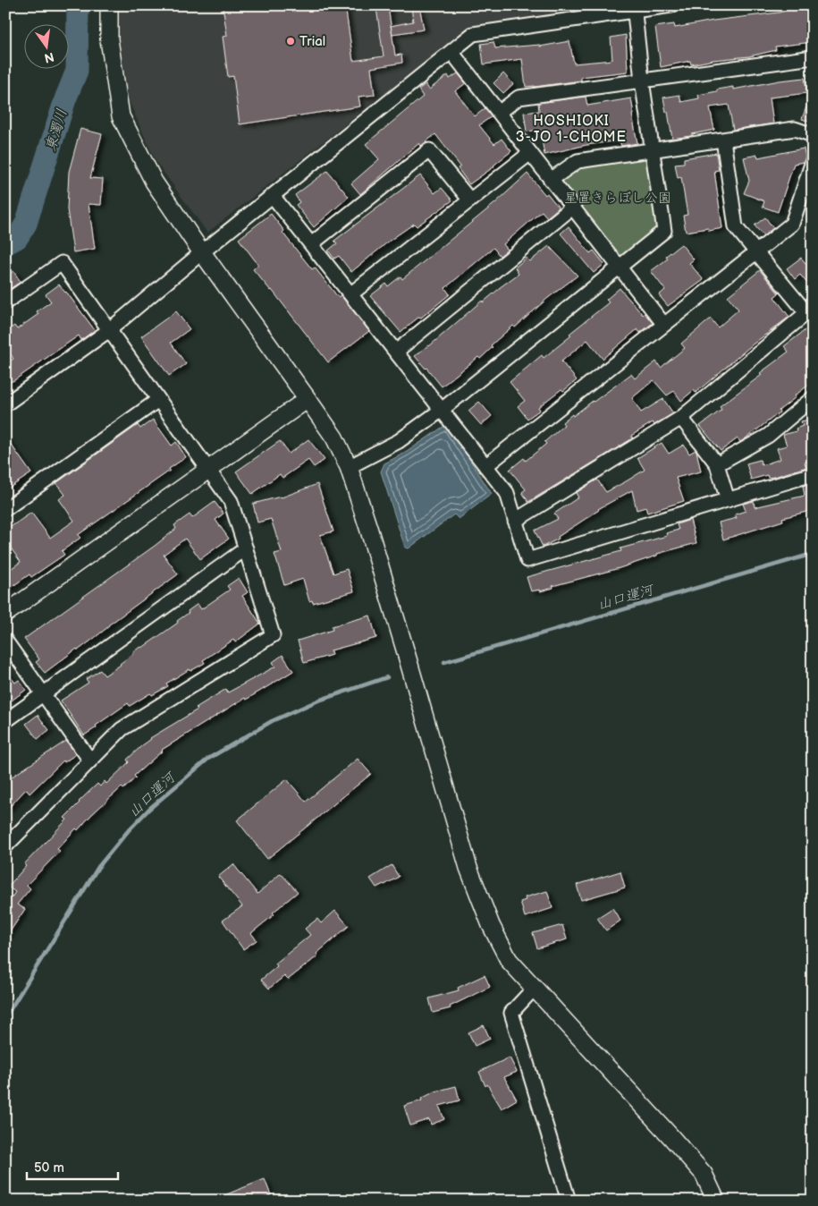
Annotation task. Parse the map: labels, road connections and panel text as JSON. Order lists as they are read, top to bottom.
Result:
{
  "districts": ["HOSHIOKI 3-JO 1-CHOME"],
  "water": ["東濁川", "山口運河"],
  "parks": ["星置きらぼし公園"],
  "places": ["Trial"],
  "scale_bar": "50 m",
  "north": "bottom"
}
